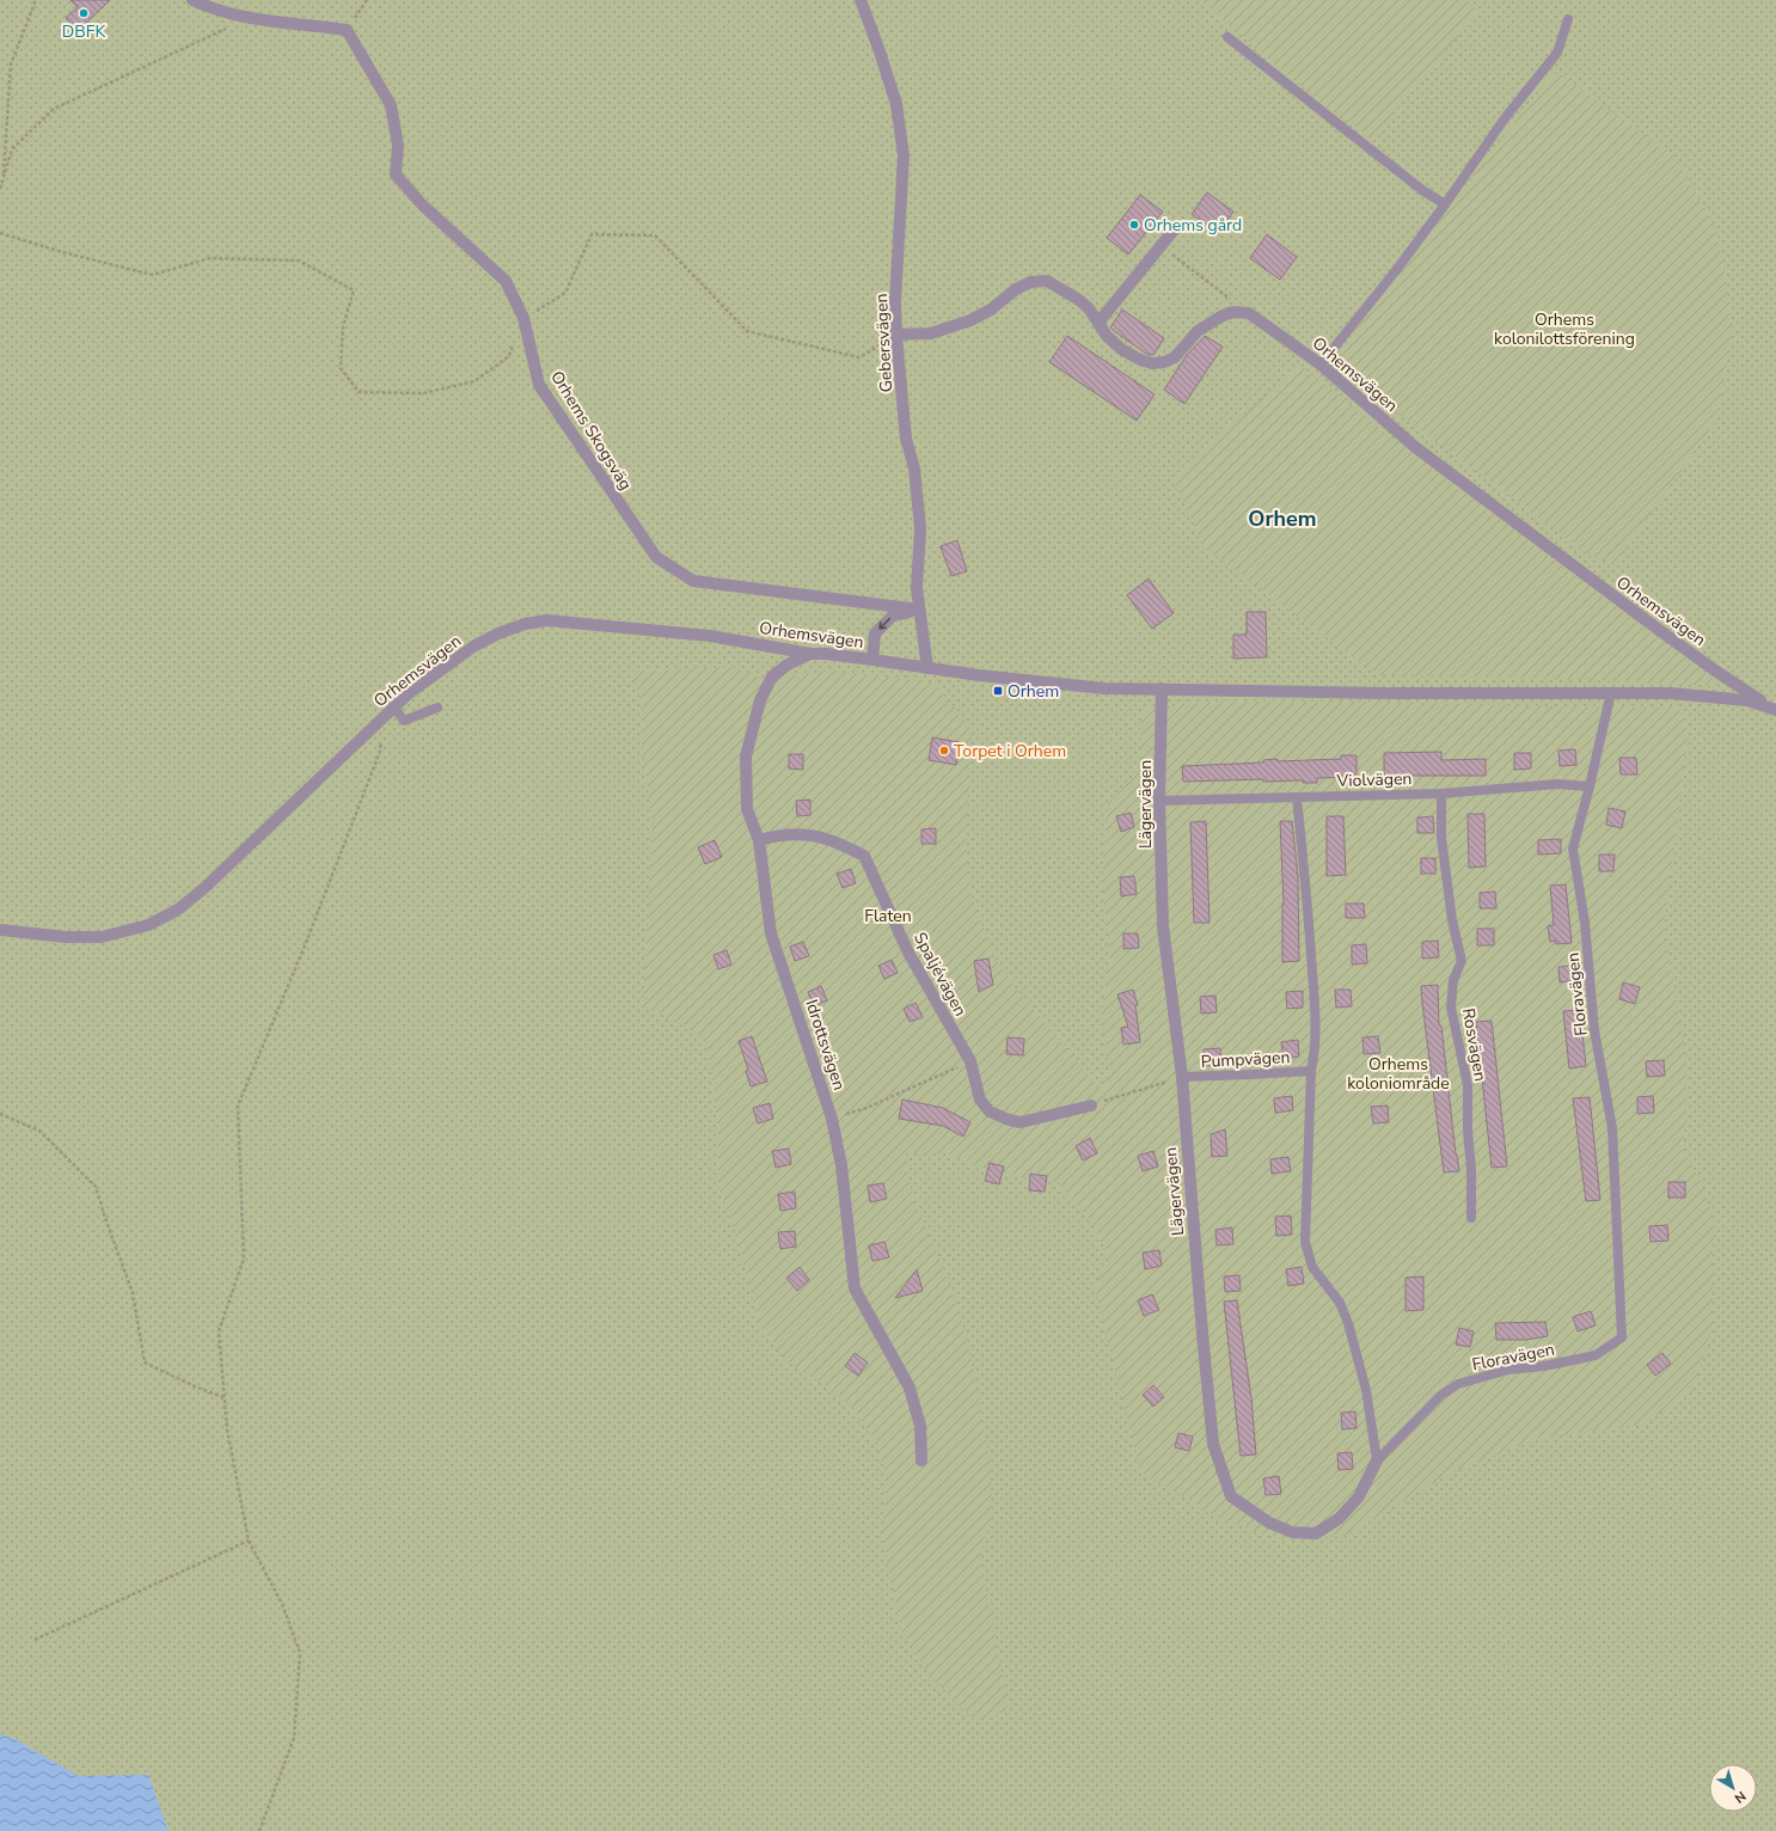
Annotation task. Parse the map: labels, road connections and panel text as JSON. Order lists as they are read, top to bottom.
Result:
{
  "streets": {
    "street": [
      "Gebersvägen",
      "Orhemsvägen",
      "Orhems Skogsväg",
      "Lägervägen",
      "Spaljévägen",
      "Idrottsvägen"
    ],
    "lane": [
      "Violvägen",
      "Floravägen",
      "Rosvägen",
      "Pumpvägen"
    ]
  },
  "crossings": [
    ["Gebersvägen", "Orhems Skogsväg"],
    ["Orhemsvägen", "Lägervägen"],
    ["Orhemsvägen", "Floravägen"],
    ["Orhemsvägen", "Idrottsvägen"],
    ["Violvägen", "Lägervägen"],
    ["Violvägen", "Floravägen"],
    ["Violvägen", "Rosvägen"],
    ["Lägervägen", "Floravägen"],
    ["Lägervägen", "Pumpvägen"],
    ["Spaljévägen", "Idrottsvägen"]
  ],
  "districts": ["Orhem"],
  "parks": ["Orhems kolonilottsförening", "Flaten", "Orhems koloniområde"],
  "places": {
    "other": ["DBFK", "Orhems gård", "Torpet i Orhem"],
    "transit": ["Orhem"]
  },
  "north": "bottom right"
}
